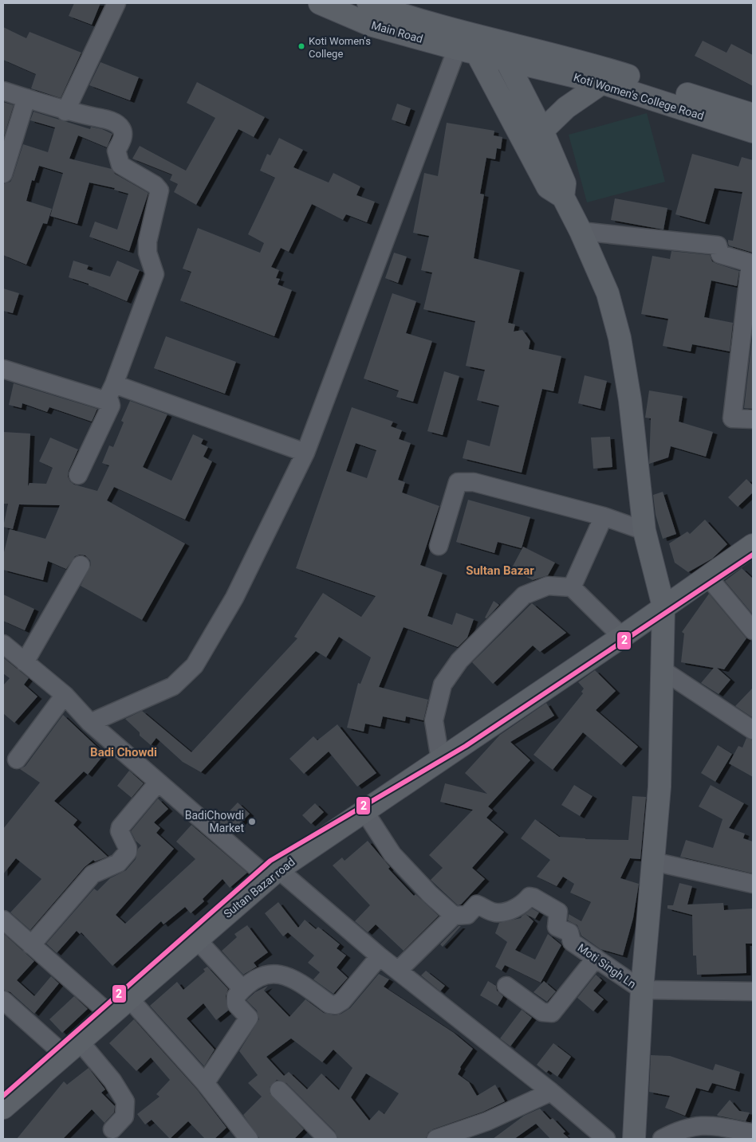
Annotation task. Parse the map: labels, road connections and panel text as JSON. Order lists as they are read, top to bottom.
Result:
{
  "streets": {
    "main road": ["Main Road", "Koti Women's College Road", "Sultan Bazar road"],
    "street": ["Moti Singh Ln"]
  },
  "crossings": [
    ["Main Road", "Koti Women's College Road"]
  ],
  "districts": ["Sultan Bazar", "Badi Chowdi"],
  "places": ["Koti Women's College", "BadiChowdi Market"],
  "lines": ["transit line 2"]
}
